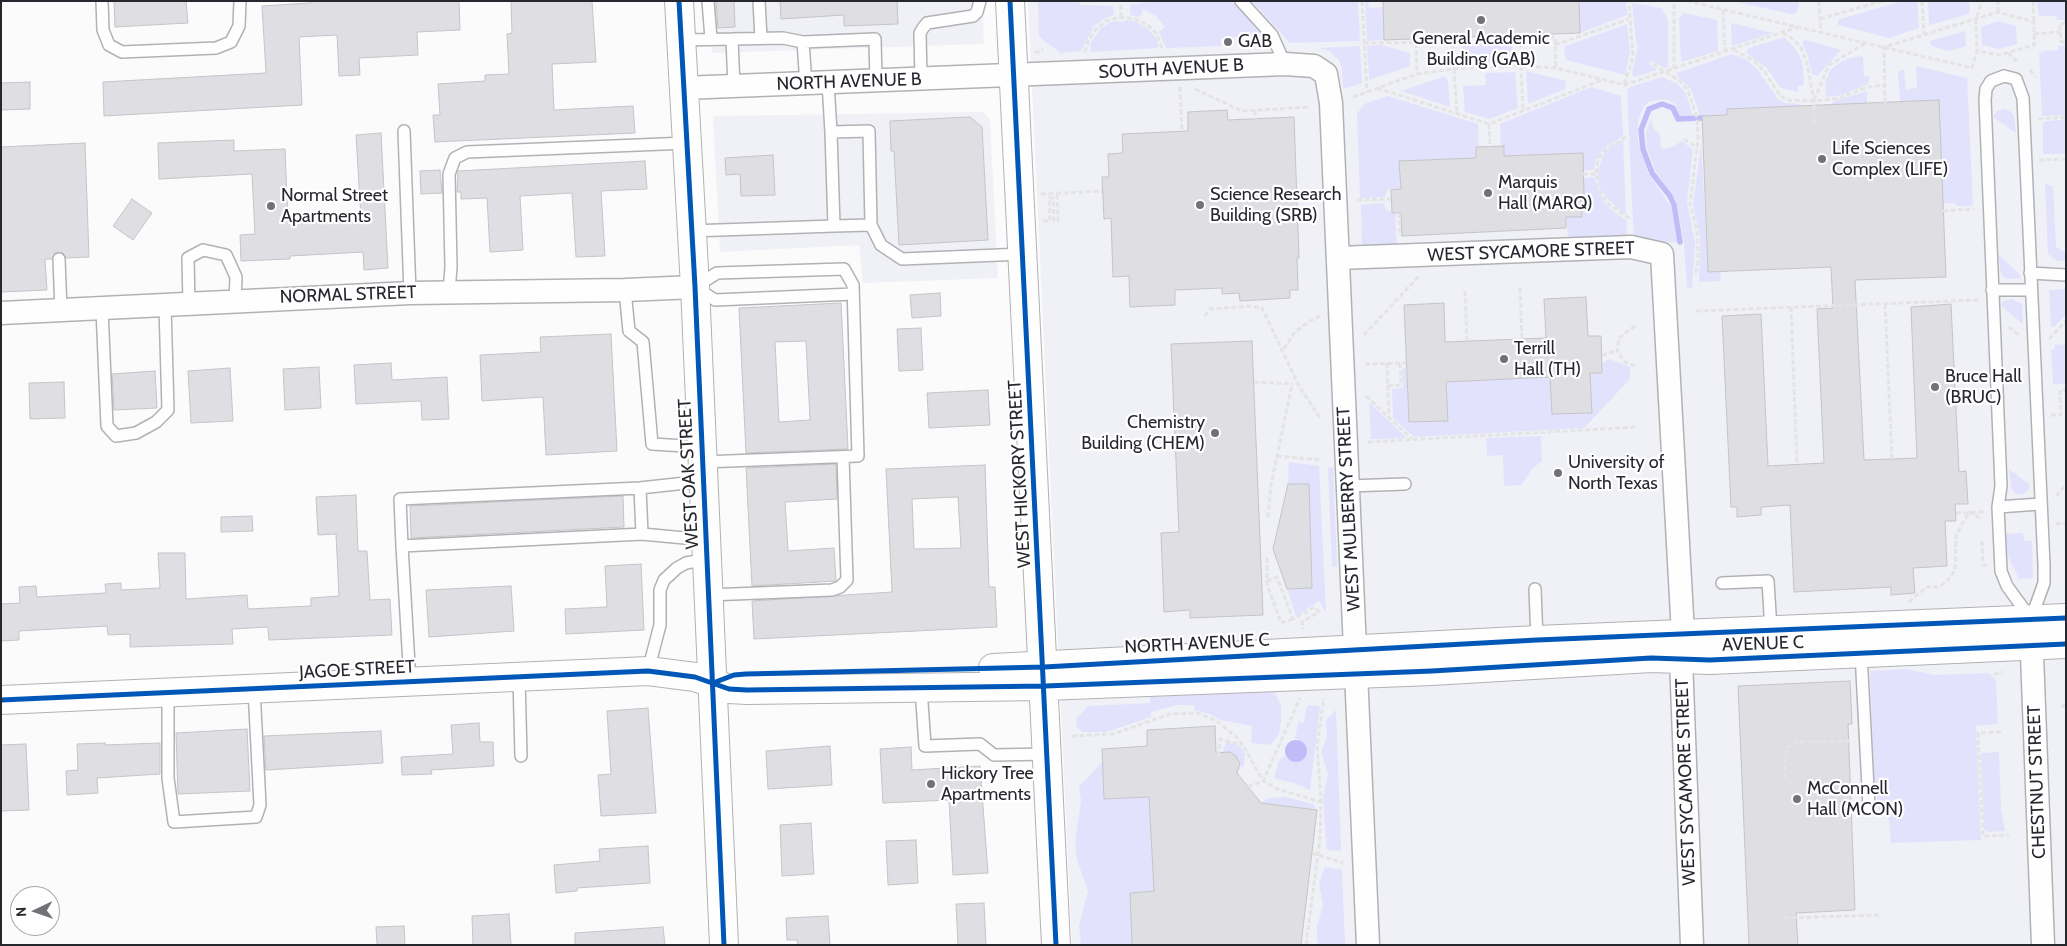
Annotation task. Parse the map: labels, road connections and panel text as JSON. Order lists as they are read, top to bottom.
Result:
{
  "streets": {
    "street": [
      "SOUTH AVENUE B",
      "NORTH AVENUE B",
      "WEST SYCAMORE STREET",
      "NORMAL STREET",
      "WEST OAK STREET",
      "WEST HICKORY STREET",
      "WEST MULBERRY STREET",
      "NORTH AVENUE C",
      "AVENUE C",
      "JAGOE STREET",
      "CHESTNUT STREET"
    ]
  },
  "crossings": [
    ["SOUTH AVENUE B", "NORTH AVENUE B"],
    ["SOUTH AVENUE B", "WEST HICKORY STREET"],
    ["SOUTH AVENUE B", "WEST MULBERRY STREET"],
    ["NORTH AVENUE B", "WEST OAK STREET"],
    ["NORTH AVENUE B", "WEST HICKORY STREET"],
    ["WEST SYCAMORE STREET", "WEST MULBERRY STREET"],
    ["WEST SYCAMORE STREET", "NORTH AVENUE C"],
    ["WEST SYCAMORE STREET", "AVENUE C"],
    ["NORMAL STREET", "WEST OAK STREET"],
    ["WEST OAK STREET", "NORTH AVENUE C"],
    ["WEST OAK STREET", "JAGOE STREET"],
    ["WEST HICKORY STREET", "NORTH AVENUE C"],
    ["WEST MULBERRY STREET", "NORTH AVENUE C"],
    ["WEST MULBERRY STREET", "AVENUE C"],
    ["NORTH AVENUE C", "AVENUE C"],
    ["NORTH AVENUE C", "JAGOE STREET"],
    ["AVENUE C", "CHESTNUT STREET"]
  ],
  "places": [
    "General Academic Building (GAB)",
    "GAB",
    "Life Sciences Complex (LIFE)",
    "Marquis Hall (MARQ)",
    "Science Research Building (SRB)",
    "Normal Street Apartments",
    "Terrill Hall (TH)",
    "Bruce Hall (BRUC)",
    "Chemistry Building (CHEM)",
    "University of North Texas",
    "Hickory Tree Apartments",
    "McConnell Hall (MCON)"
  ],
  "north": "left"
}
